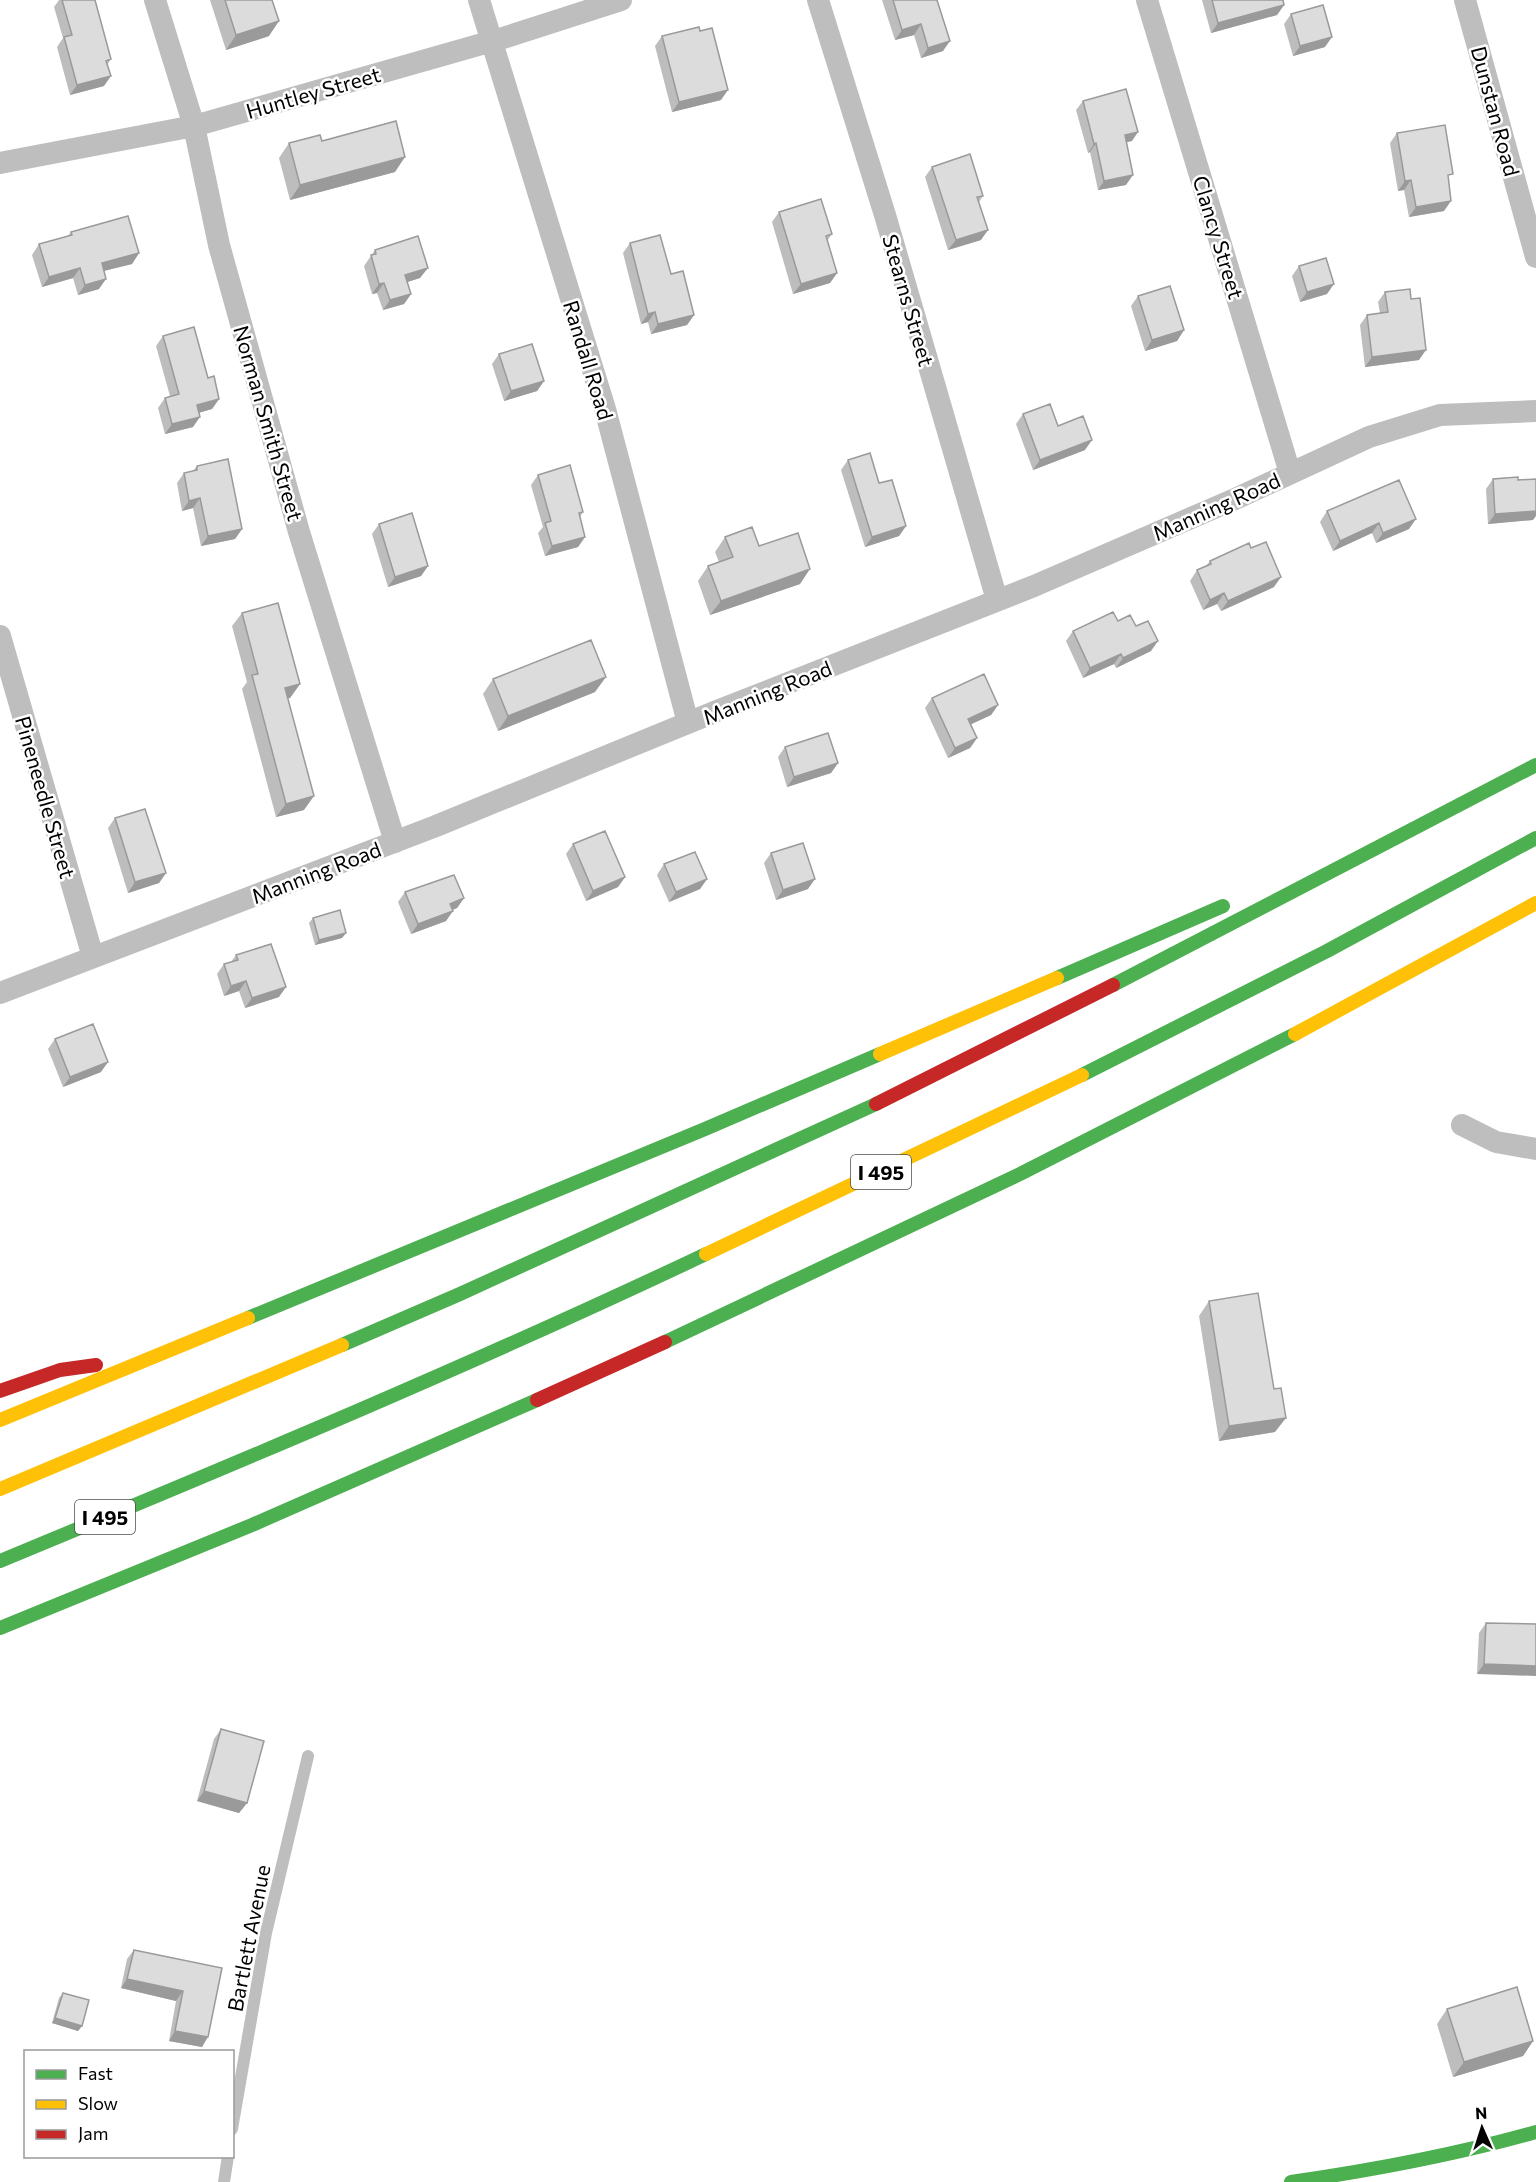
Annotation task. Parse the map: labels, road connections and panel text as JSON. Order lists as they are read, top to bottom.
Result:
{
  "streets": {
    "main road": ["I 495"],
    "street": [
      "Huntley Street",
      "Dunstan Road",
      "Clancy Street",
      "Stearns Street",
      "Randall Road",
      "Norman Smith Street",
      "Manning Road",
      "Pineneedle Street"
    ],
    "lane": ["Bartlett Avenue"]
  },
  "crossings": [
    ["Huntley Street", "Randall Road"],
    ["Huntley Street", "Norman Smith Street"],
    ["Clancy Street", "Manning Road"],
    ["Stearns Street", "Manning Road"],
    ["Randall Road", "Manning Road"],
    ["Norman Smith Street", "Manning Road"],
    ["Manning Road", "Pineneedle Street"]
  ],
  "legend": ["Fast", "Slow", "Jam"],
  "north": "top"
}
